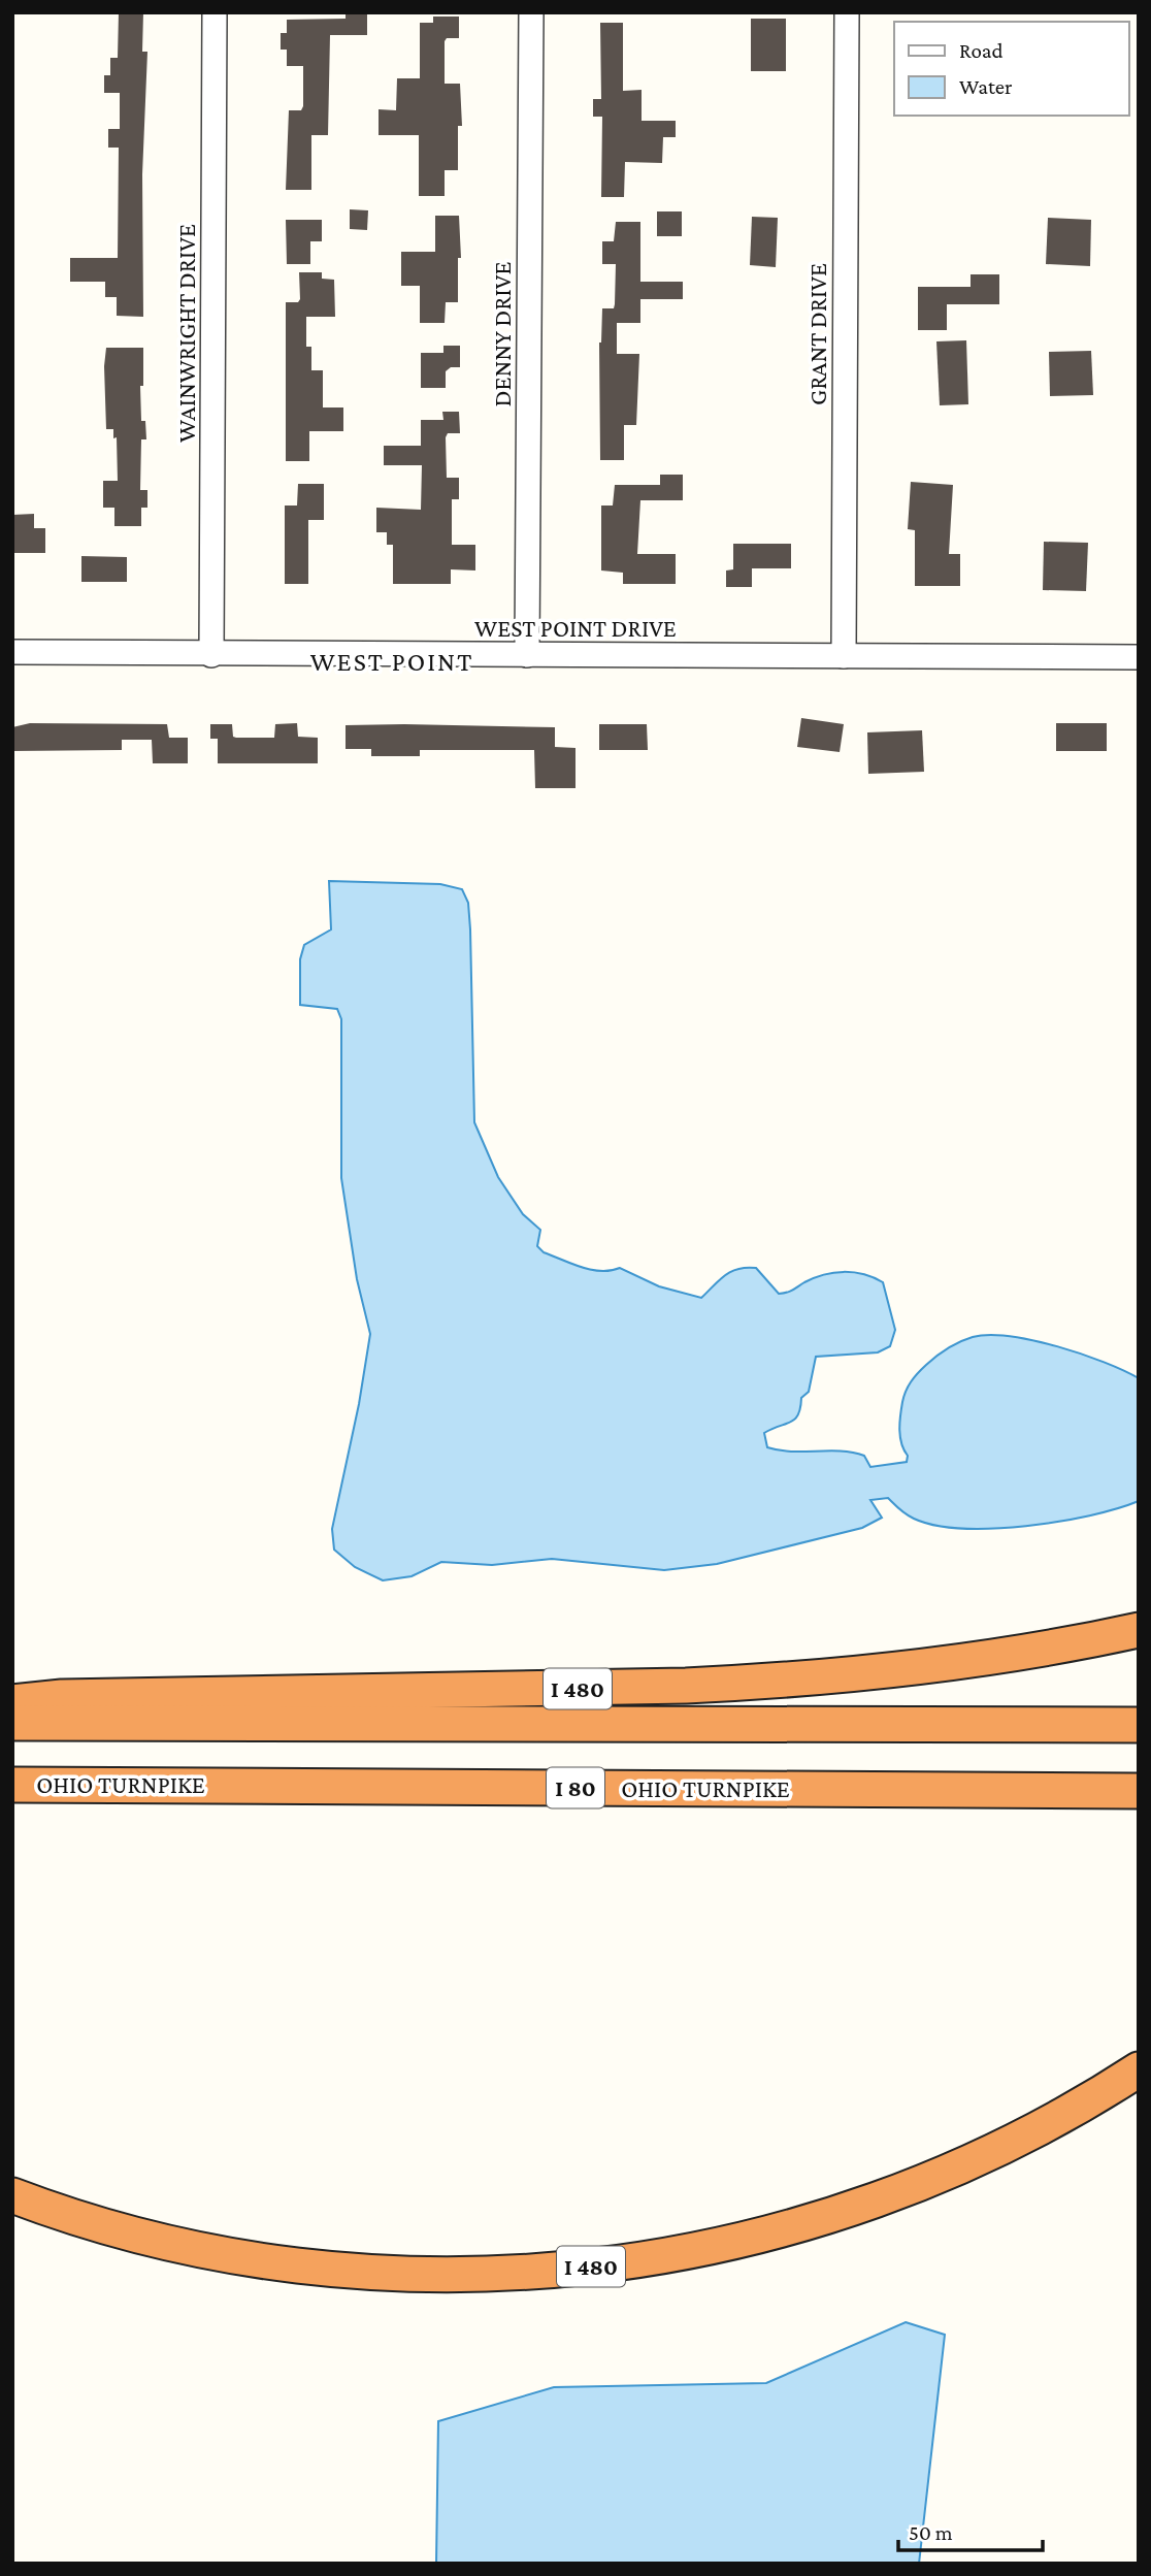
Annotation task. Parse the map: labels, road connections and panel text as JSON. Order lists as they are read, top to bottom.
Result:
{
  "streets": {
    "highway": ["I 480", "OHIO TURNPIKE", "I 80"],
    "street": [
      "WAINWRIGHT DRIVE",
      "DENNY DRIVE",
      "GRANT DRIVE",
      "WEST POINT DRIVE"
    ]
  },
  "crossings": [
    ["WAINWRIGHT DRIVE", "WEST POINT DRIVE"],
    ["DENNY DRIVE", "WEST POINT DRIVE"],
    ["GRANT DRIVE", "WEST POINT DRIVE"]
  ],
  "districts": ["WEST POINT"],
  "legend": ["Road", "Water"],
  "scale_bar": "50 m"
}
